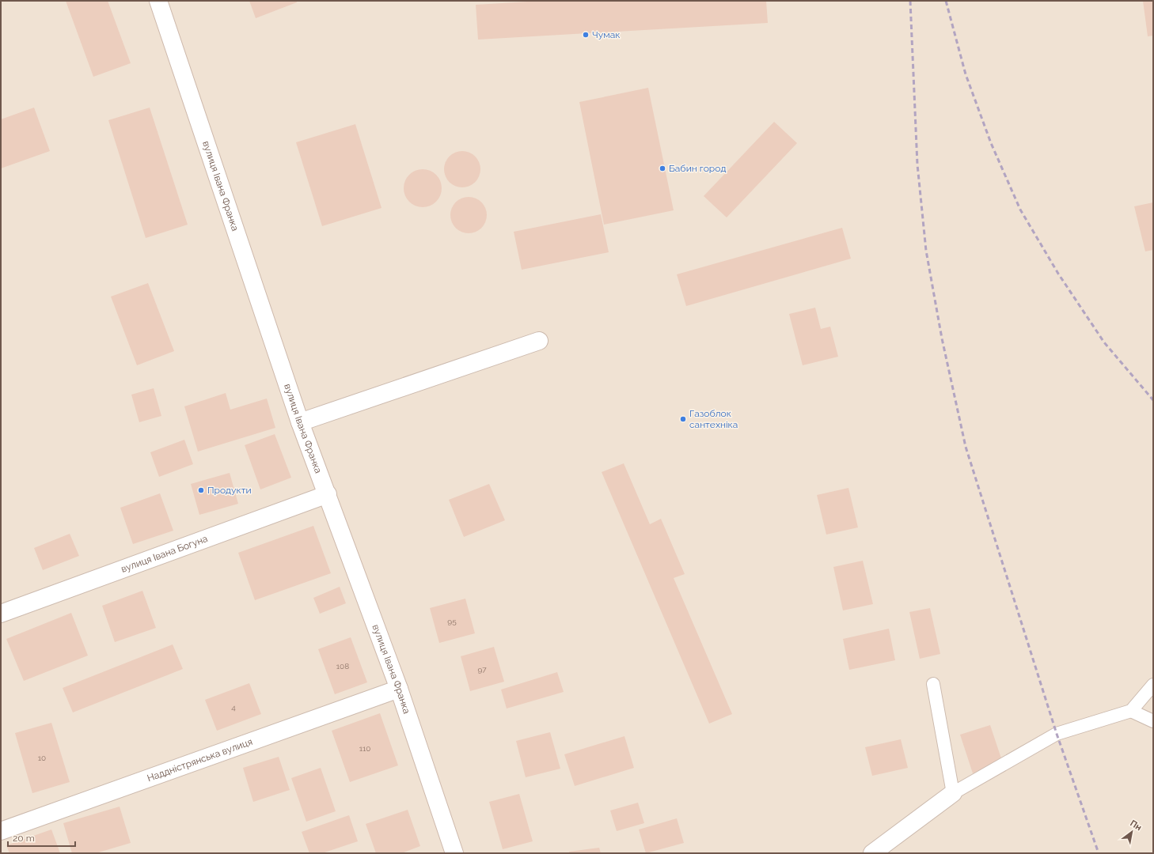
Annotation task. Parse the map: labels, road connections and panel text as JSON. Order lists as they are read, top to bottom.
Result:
{
  "streets": {
    "street": ["вулиця Івана Франка", "вулиця Івана Богуна", "Наддністрянська вулиця"]
  },
  "crossings": [
    ["вулиця Івана Франка", "вулиця Івана Богуна"],
    ["вулиця Івана Франка", "Наддністрянська вулиця"]
  ],
  "places": [
    "Чумак",
    "Бабин город",
    "Газоблок сантехніка",
    "Продукти"
  ],
  "house_numbers": [
    "95",
    "108",
    "97",
    "4",
    "110",
    "10"
  ],
  "scale_bar": "20 m",
  "north": "top right"
}
